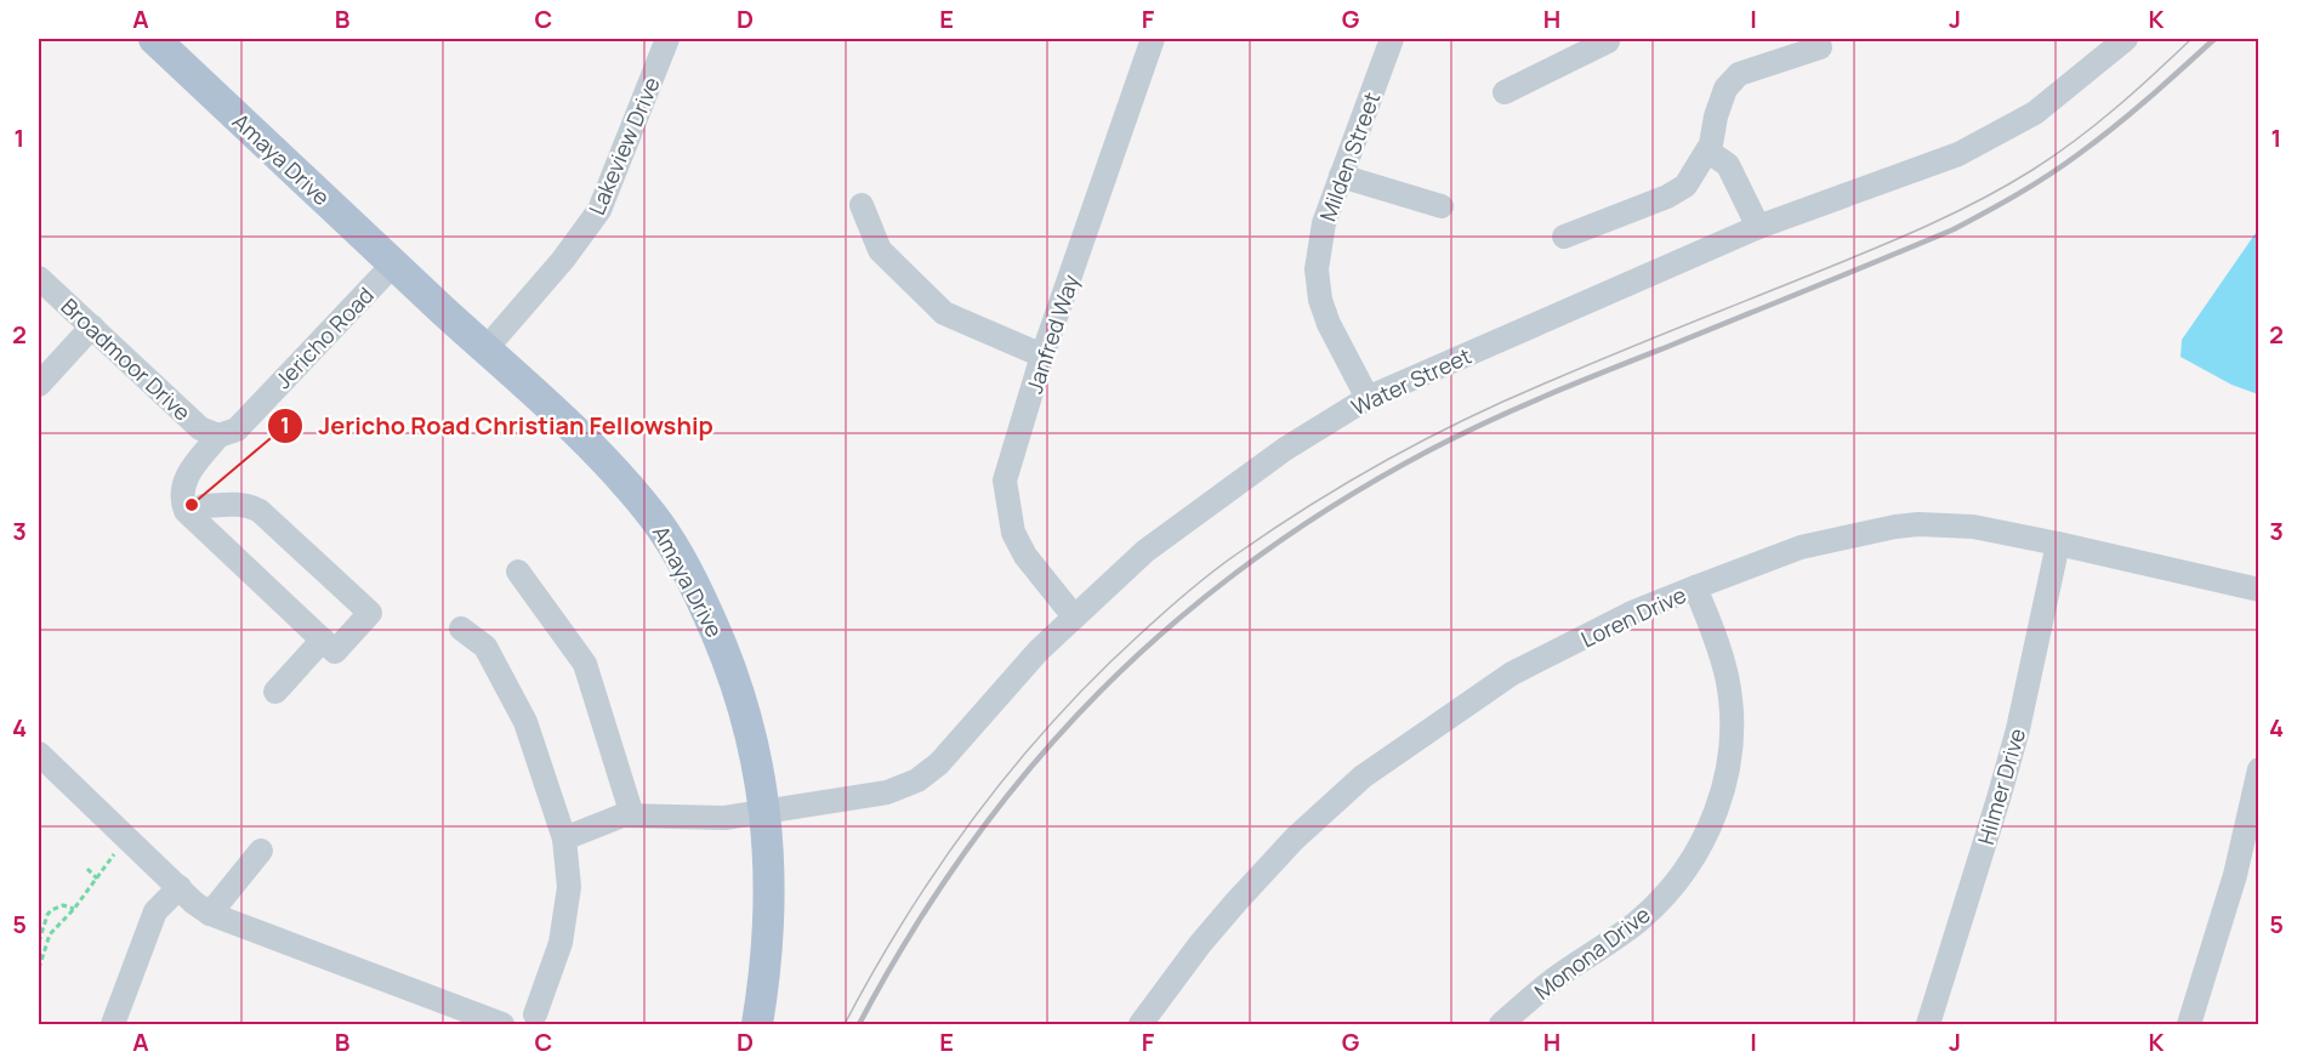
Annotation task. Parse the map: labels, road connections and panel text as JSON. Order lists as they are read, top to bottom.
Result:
{
  "streets": {
    "main road": ["Amaya Drive"],
    "street": [
      "Lakeview Drive",
      "Milden Street",
      "Janfred Way",
      "Jericho Road",
      "Broadmoor Drive",
      "Water Street",
      "Loren Drive",
      "Hilmer Drive",
      "Monona Drive"
    ]
  },
  "crossings": [
    ["Lakeview Drive", "Amaya Drive"],
    ["Milden Street", "Water Street"],
    ["Amaya Drive", "Jericho Road"],
    ["Amaya Drive", "Water Street"],
    ["Janfred Way", "Water Street"],
    ["Jericho Road", "Broadmoor Drive"],
    ["Loren Drive", "Hilmer Drive"],
    ["Loren Drive", "Monona Drive"]
  ],
  "places": ["Jericho Road Christian Fellowship"],
  "grid": {
    "columns": [
      "A",
      "B",
      "C",
      "D",
      "E",
      "F",
      "G",
      "H",
      "I",
      "J",
      "K"
    ],
    "rows": [
      "1",
      "2",
      "3",
      "4",
      "5"
    ]
  }
}
